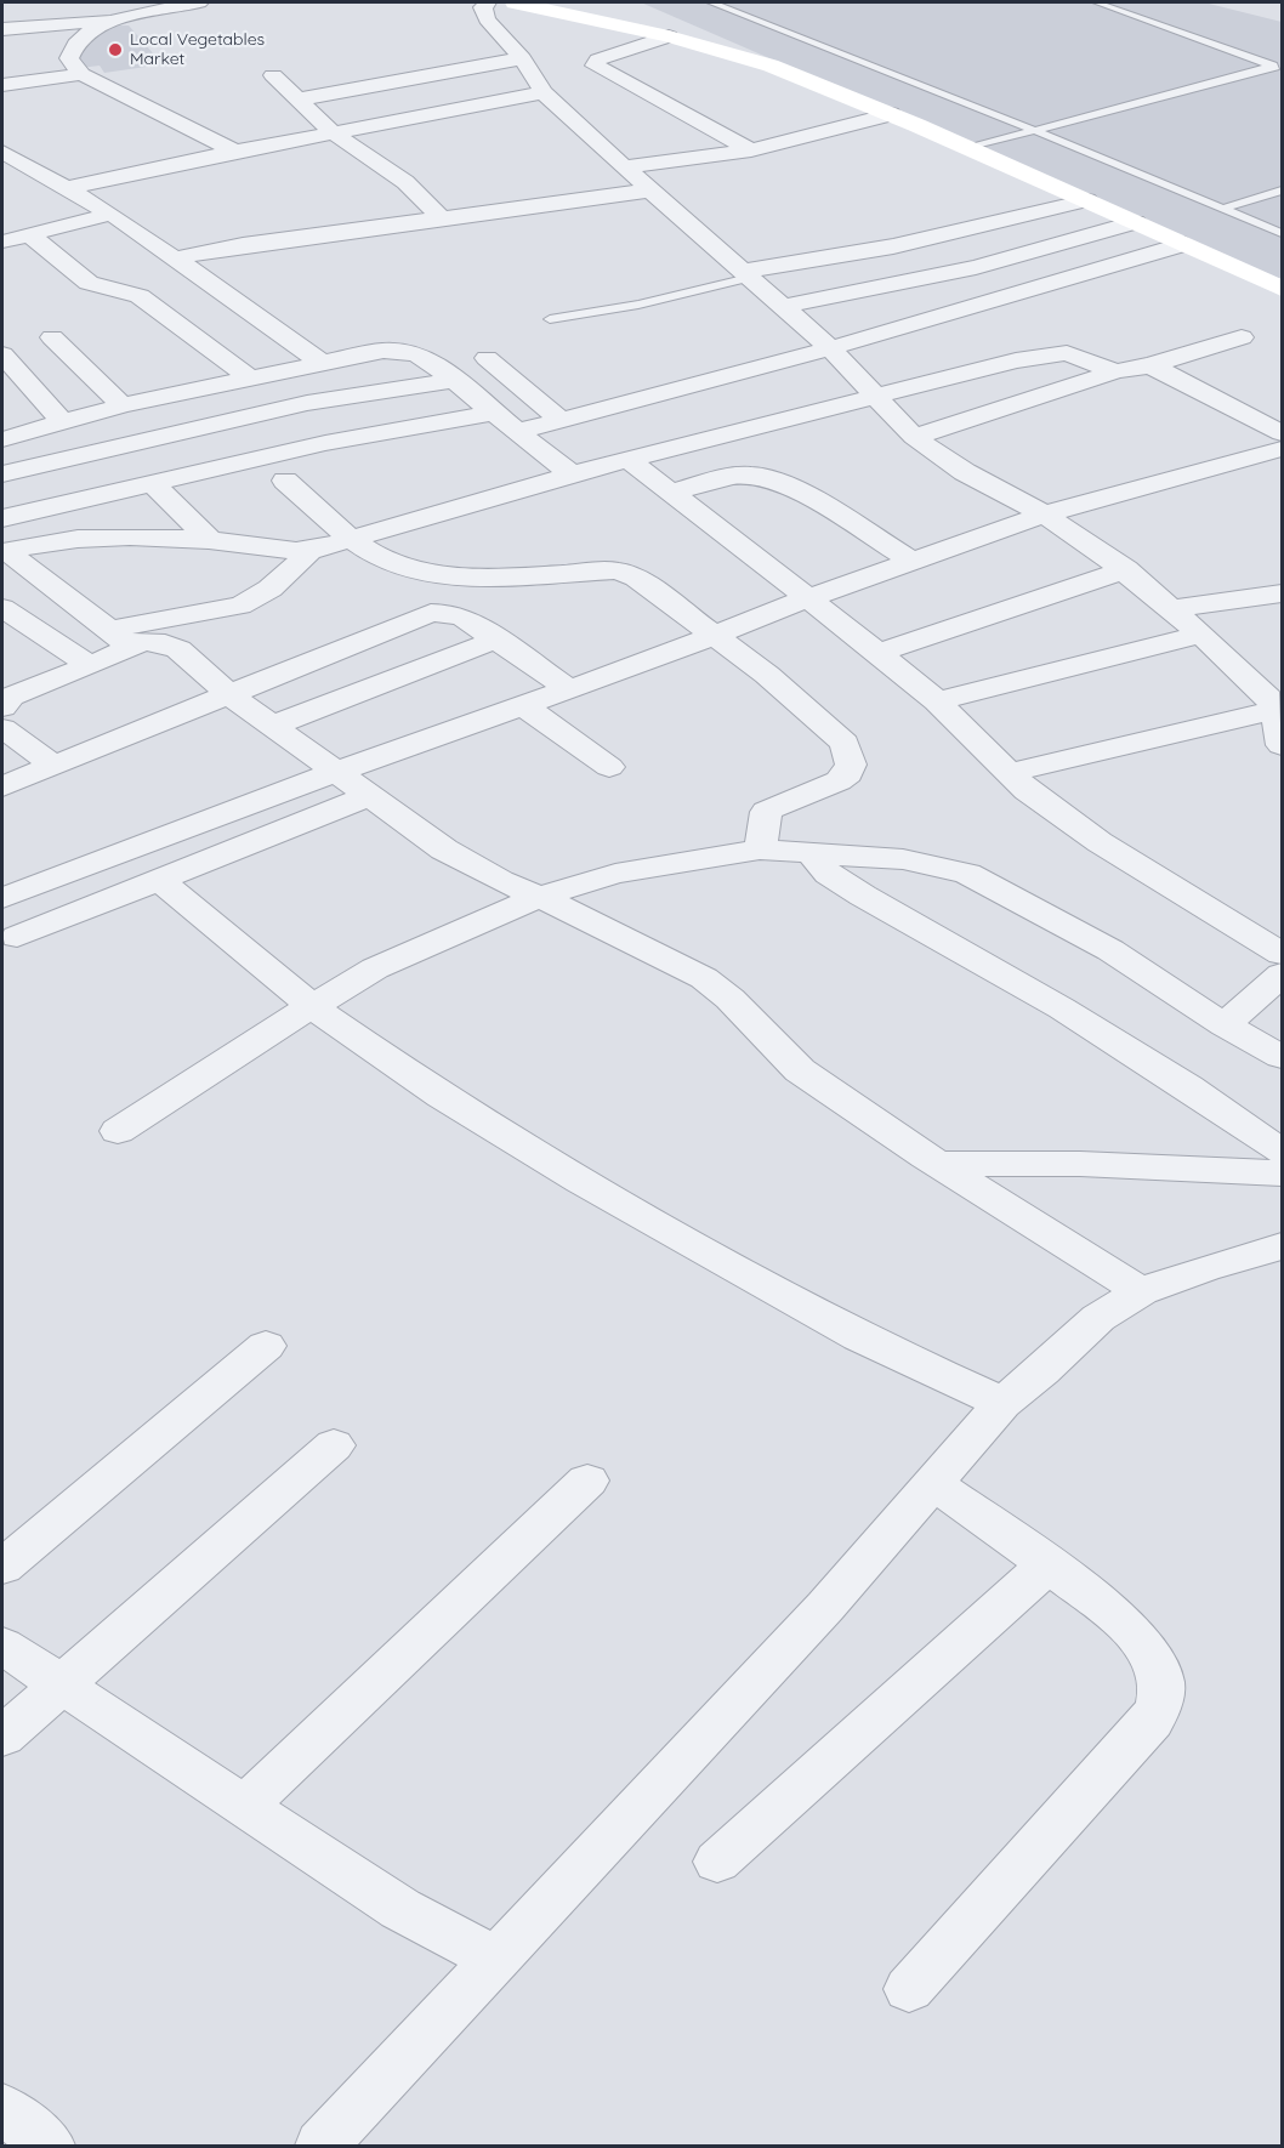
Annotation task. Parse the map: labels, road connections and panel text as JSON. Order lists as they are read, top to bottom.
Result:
{
  "places": ["Local Vegetables Market"]
}
